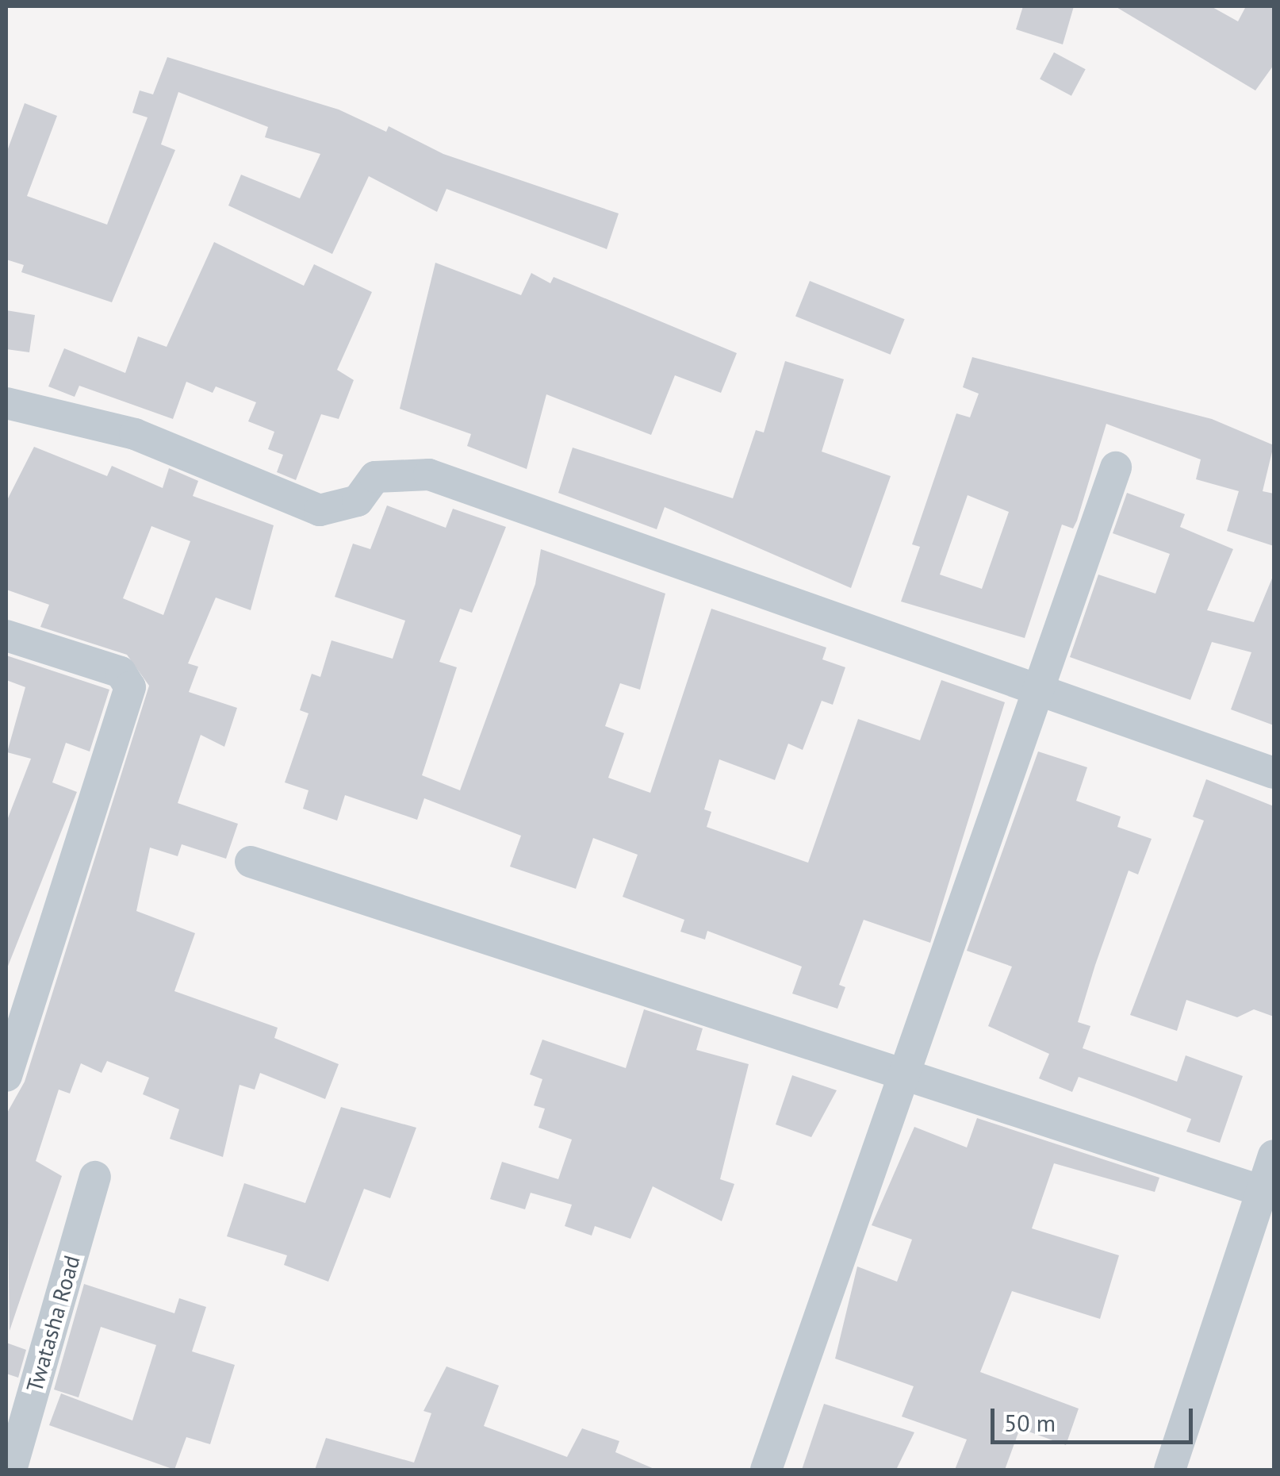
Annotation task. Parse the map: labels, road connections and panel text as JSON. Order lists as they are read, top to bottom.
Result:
{
  "streets": {
    "street": ["Twatasha Road"]
  },
  "scale_bar": "50 m"
}
